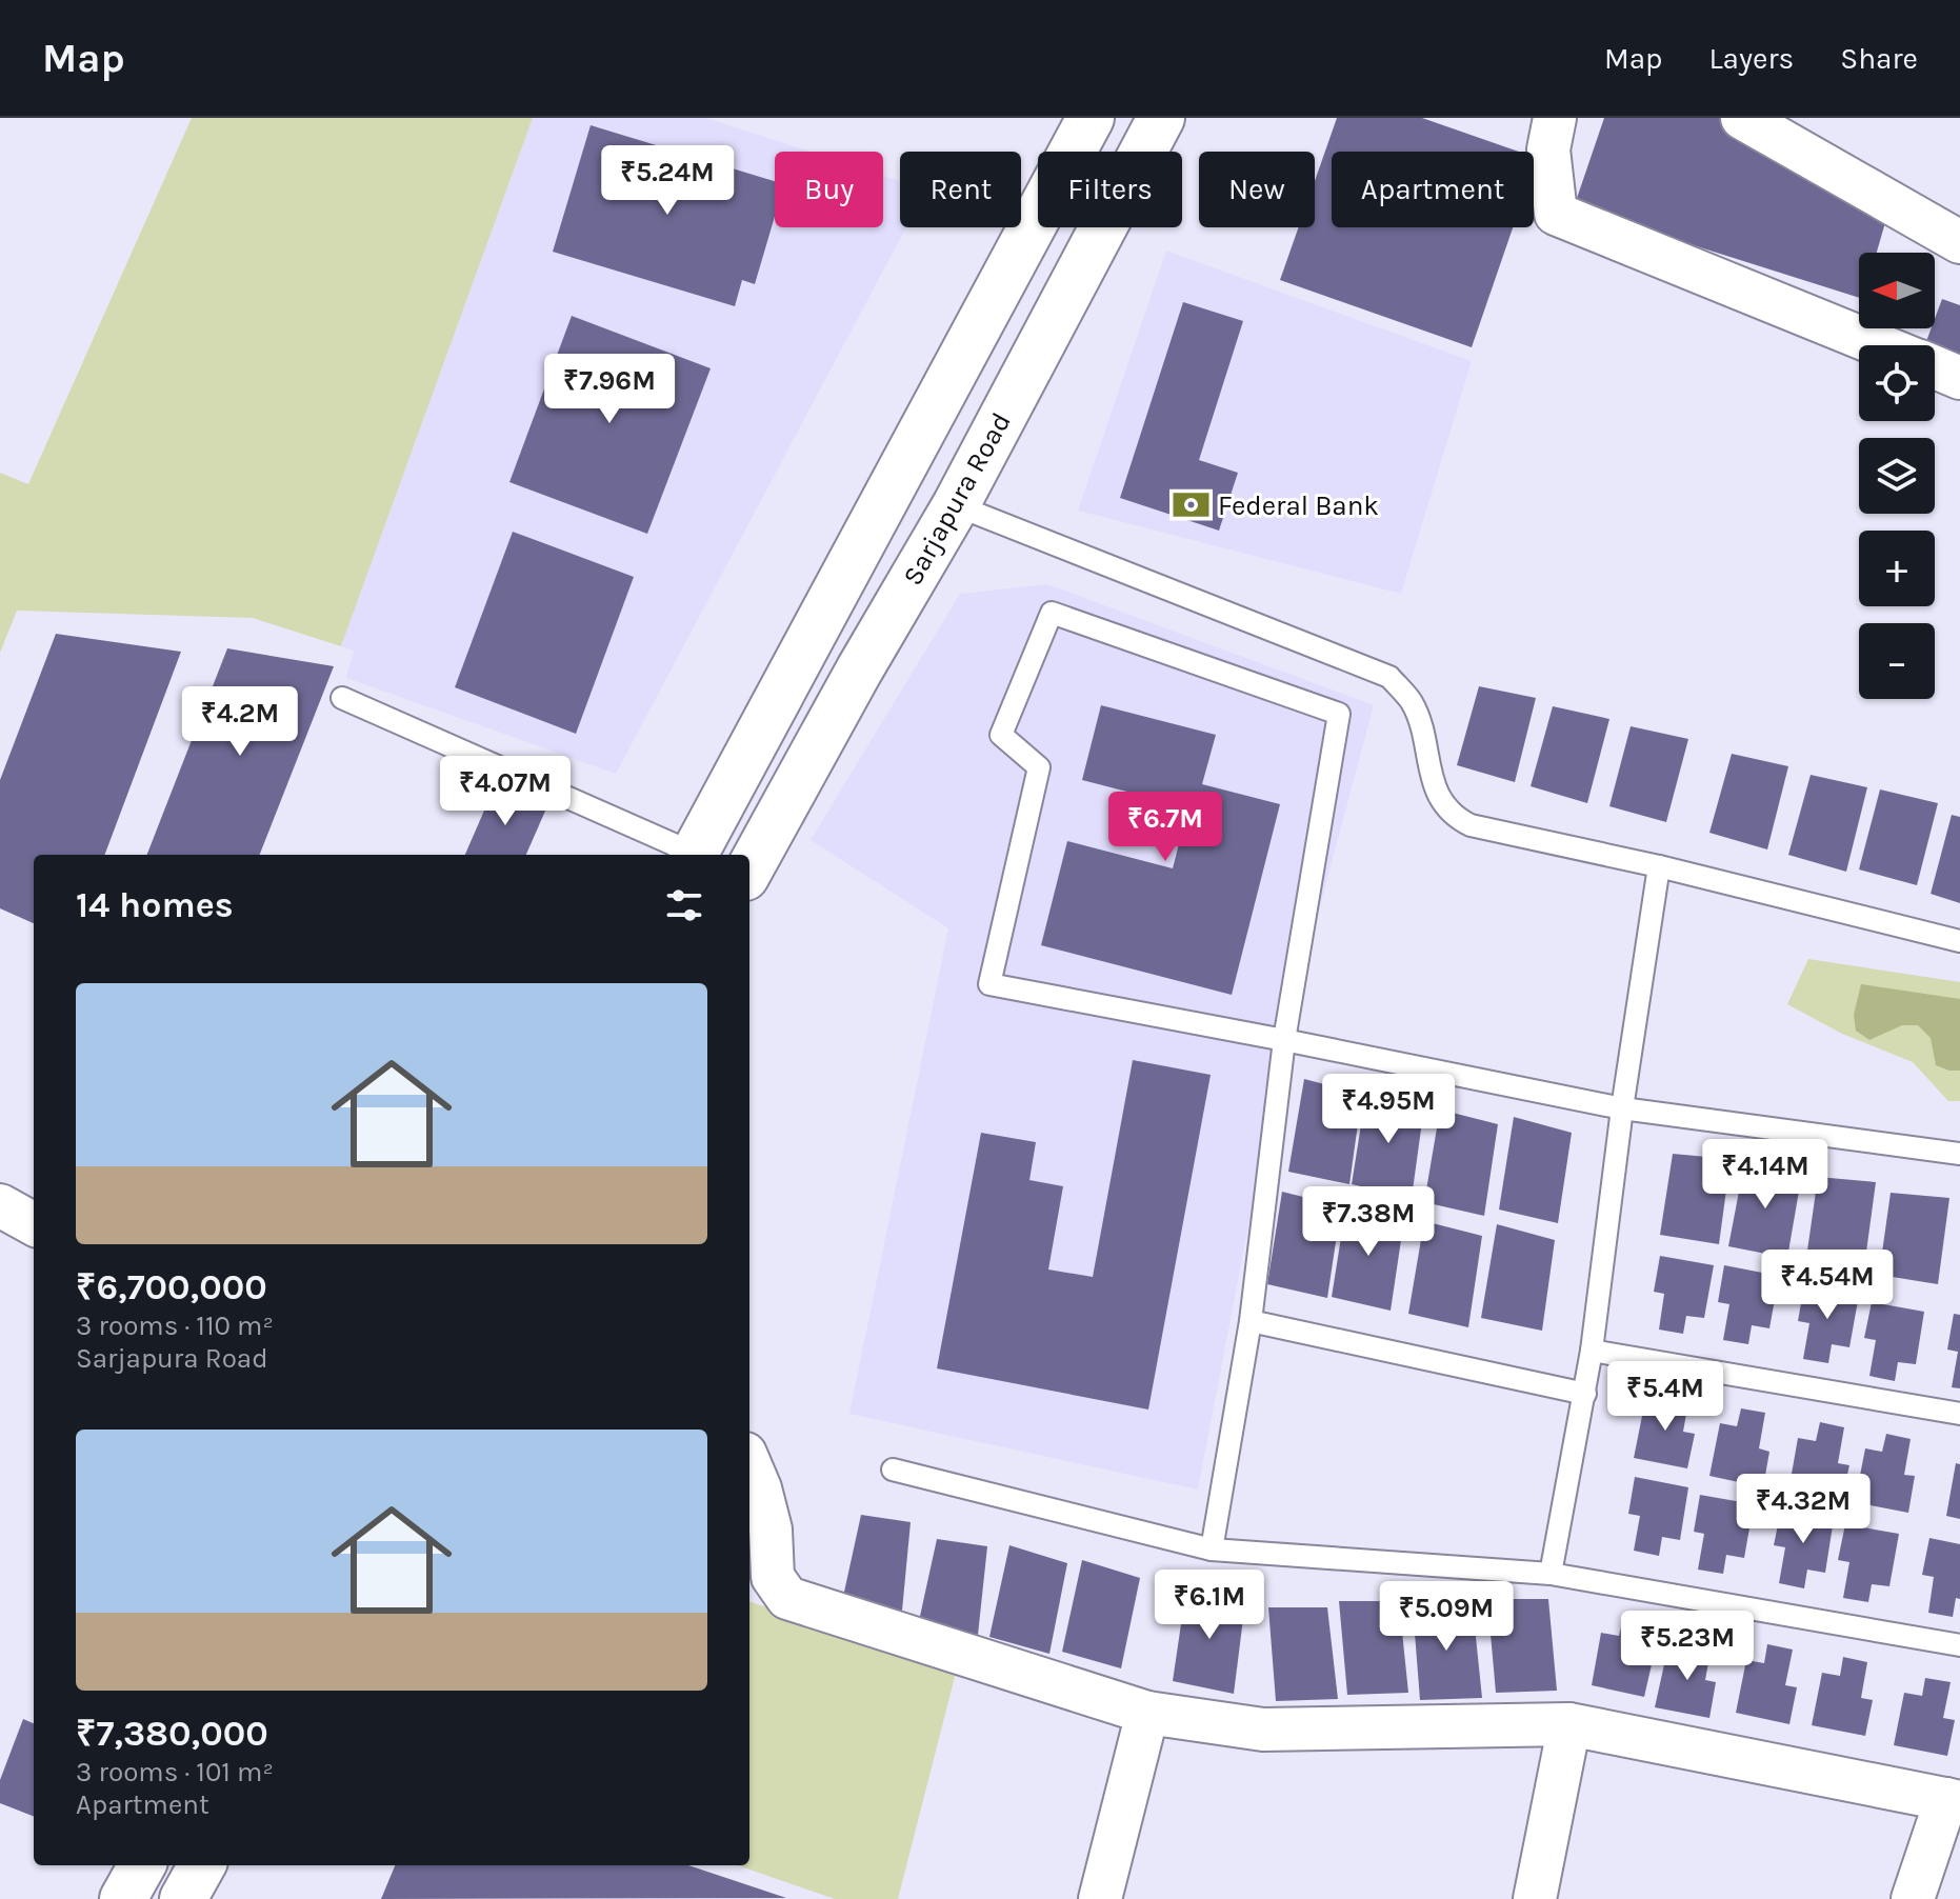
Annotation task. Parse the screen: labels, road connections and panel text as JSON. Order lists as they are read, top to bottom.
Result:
{
  "streets": {
    "main road": ["Sarjapura Road"]
  },
  "places": {
    "bank": ["Federal Bank"]
  },
  "north": "left",
  "page": {
    "header": "Map",
    "nav": ["Map", "Layers", "Share"],
    "price": [
      "₹5.24M",
      "₹7.96M",
      "₹4.2M",
      "₹4.07M",
      "₹6.7M",
      "₹4.95M",
      "₹4.14M",
      "₹7.38M",
      "₹4.54M",
      "₹5.4M",
      "₹4.32M",
      "₹6.1M",
      "₹5.09M",
      "₹5.23M"
    ],
    "chip": [
      "Buy",
      "Rent",
      "Filters",
      "New",
      "Apartment"
    ],
    "map_buttons": ["+", "−"],
    "heading": "14 homes",
    "list": [
      {
        "name": "₹6,700,000",
        "note": "3 rooms · 110 m² · Sarjapura Road"
      },
      {
        "name": "₹7,380,000",
        "note": "3 rooms · 101 m² · Apartment"
      }
    ]
  }
}
